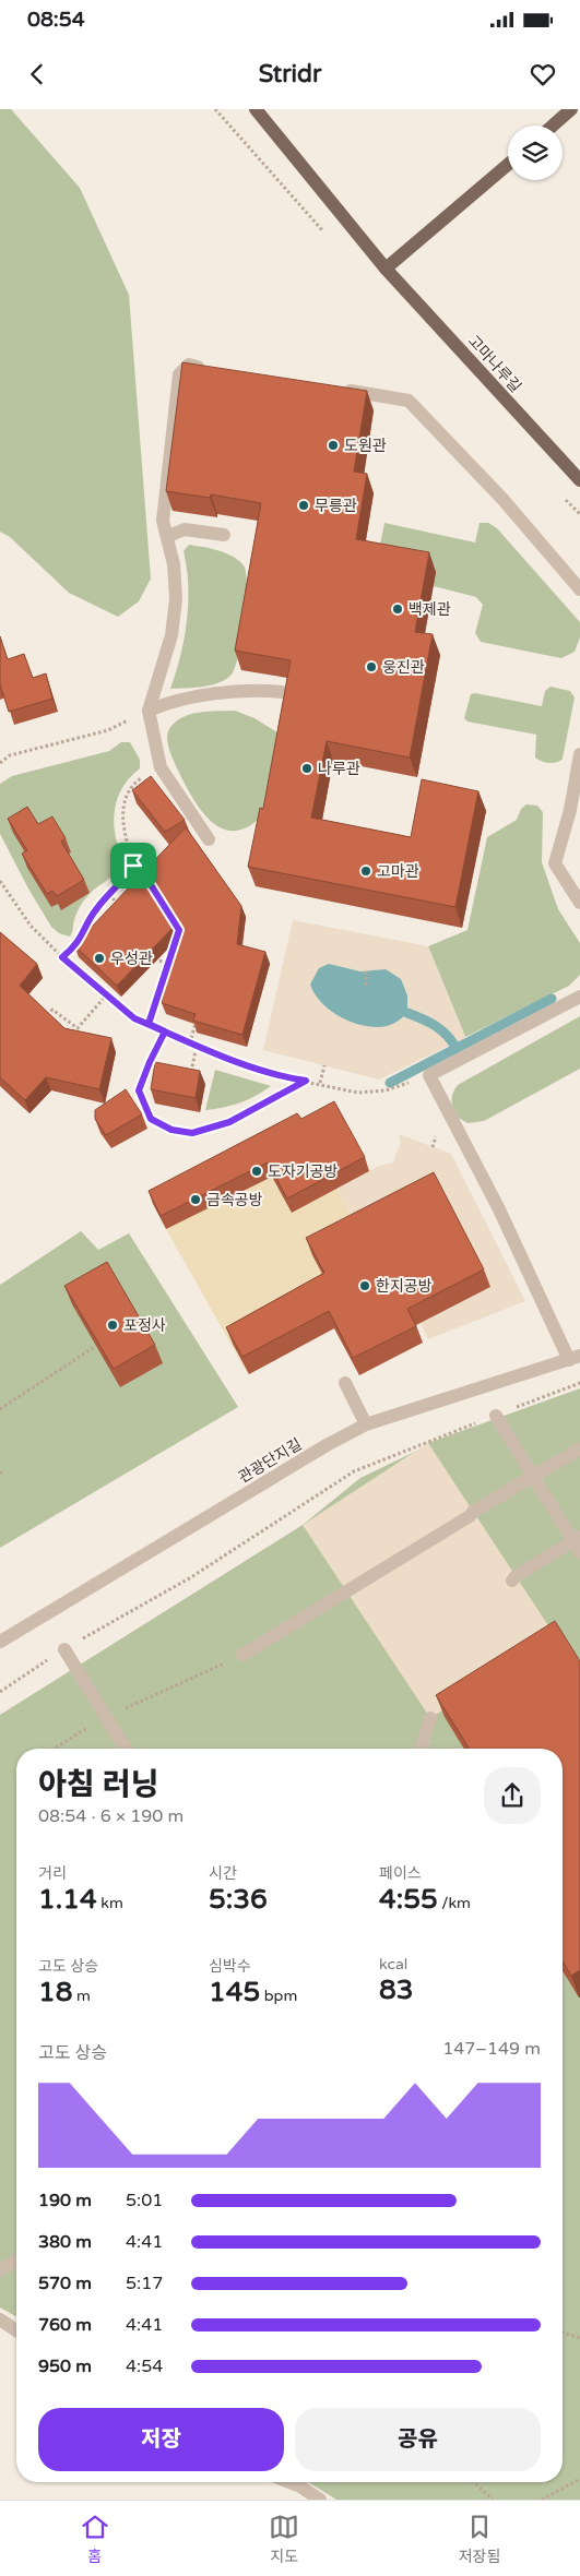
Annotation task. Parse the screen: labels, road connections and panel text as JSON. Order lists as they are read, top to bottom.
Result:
{
  "streets": {
    "main road": ["고마나루길"],
    "street": ["관광단지길"]
  },
  "places": [
    "도원관",
    "무릉관",
    "백제관",
    "웅진관",
    "나루관",
    "고마관",
    "우성관",
    "도자기공방",
    "금속공방",
    "한지공방",
    "포정사"
  ],
  "page": {
    "status": "08:54",
    "header": "Stridr",
    "heading": ["아침 러닝", "08:54 · 6 × 190 m"],
    "stats": [
      ["거리", "1.14 km"],
      ["시간", "5:36"],
      ["페이스", "4:55 /km"],
      ["고도 상승", "18 m"],
      ["심박수", "145 bpm"],
      ["kcal", "83"]
    ],
    "chart": ["고도 상승", "147–149 m"],
    "list": [
      {
        "name": "190 m",
        "note": "5:01"
      },
      {
        "name": "380 m",
        "note": "4:41"
      },
      {
        "name": "570 m",
        "note": "5:17"
      },
      {
        "name": "760 m",
        "note": "4:41"
      },
      {
        "name": "950 m",
        "note": "4:54"
      }
    ],
    "buttons": ["저장", "공유"],
    "tabs": ["홈", "지도", "저장됨"]
  }
}
